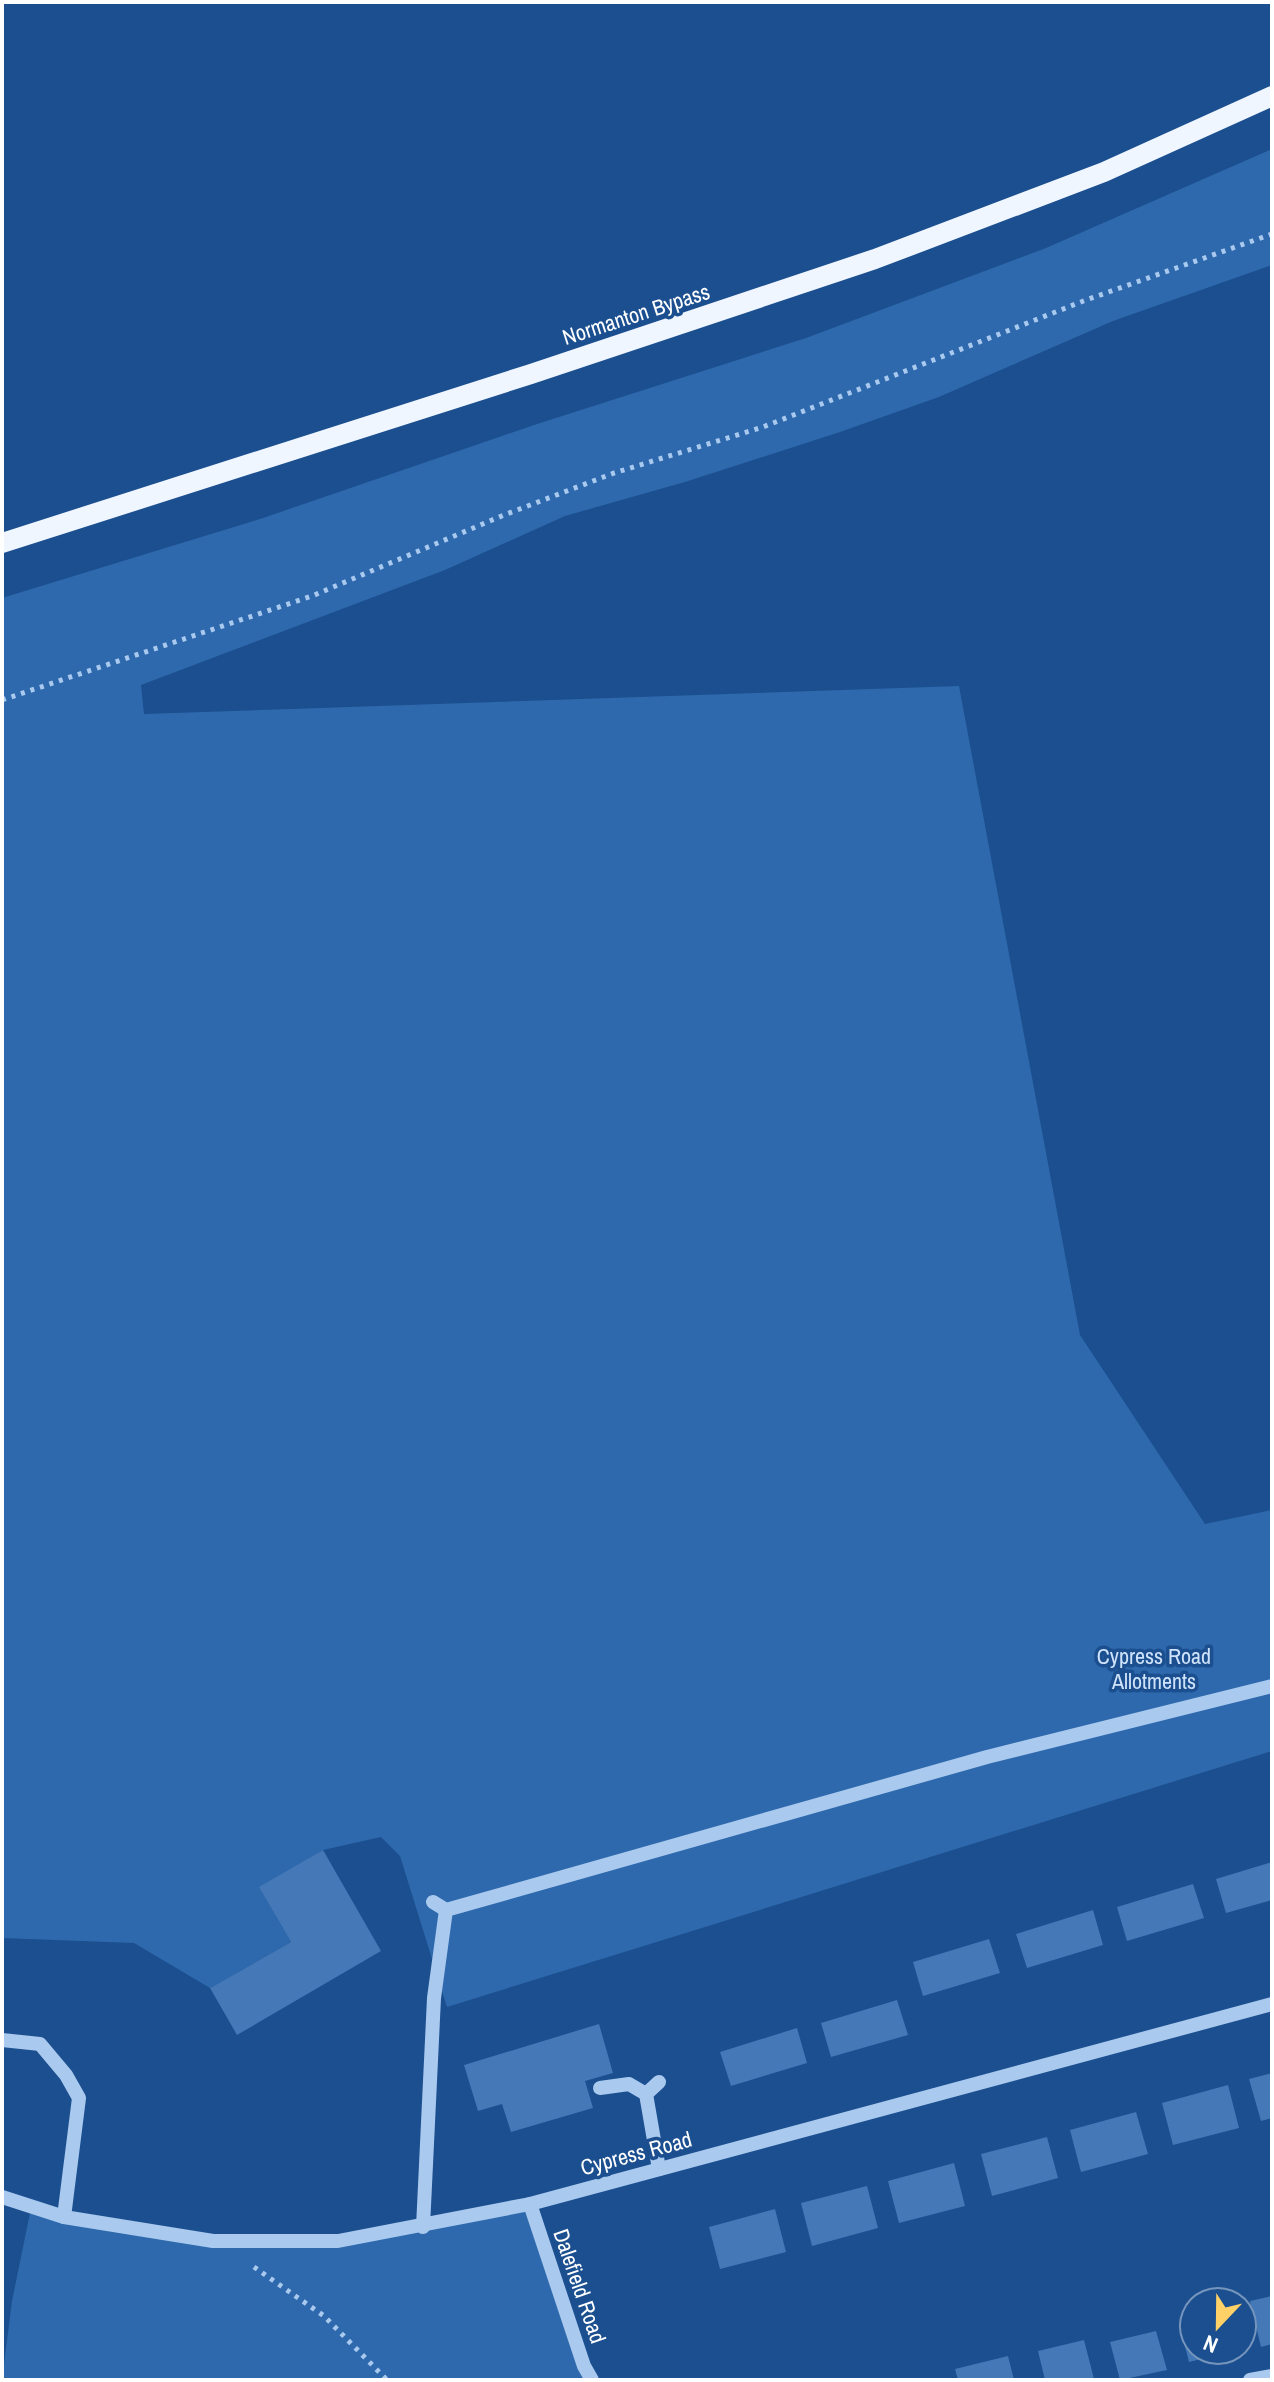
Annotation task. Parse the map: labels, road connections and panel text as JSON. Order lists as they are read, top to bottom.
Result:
{
  "streets": {
    "main road": ["Normanton Bypass"],
    "street": ["Cypress Road", "Dalefield Road"]
  },
  "crossings": [
    ["Cypress Road", "Dalefield Road"]
  ],
  "parks": ["Cypress Road Allotments"],
  "north": "bottom"
}
